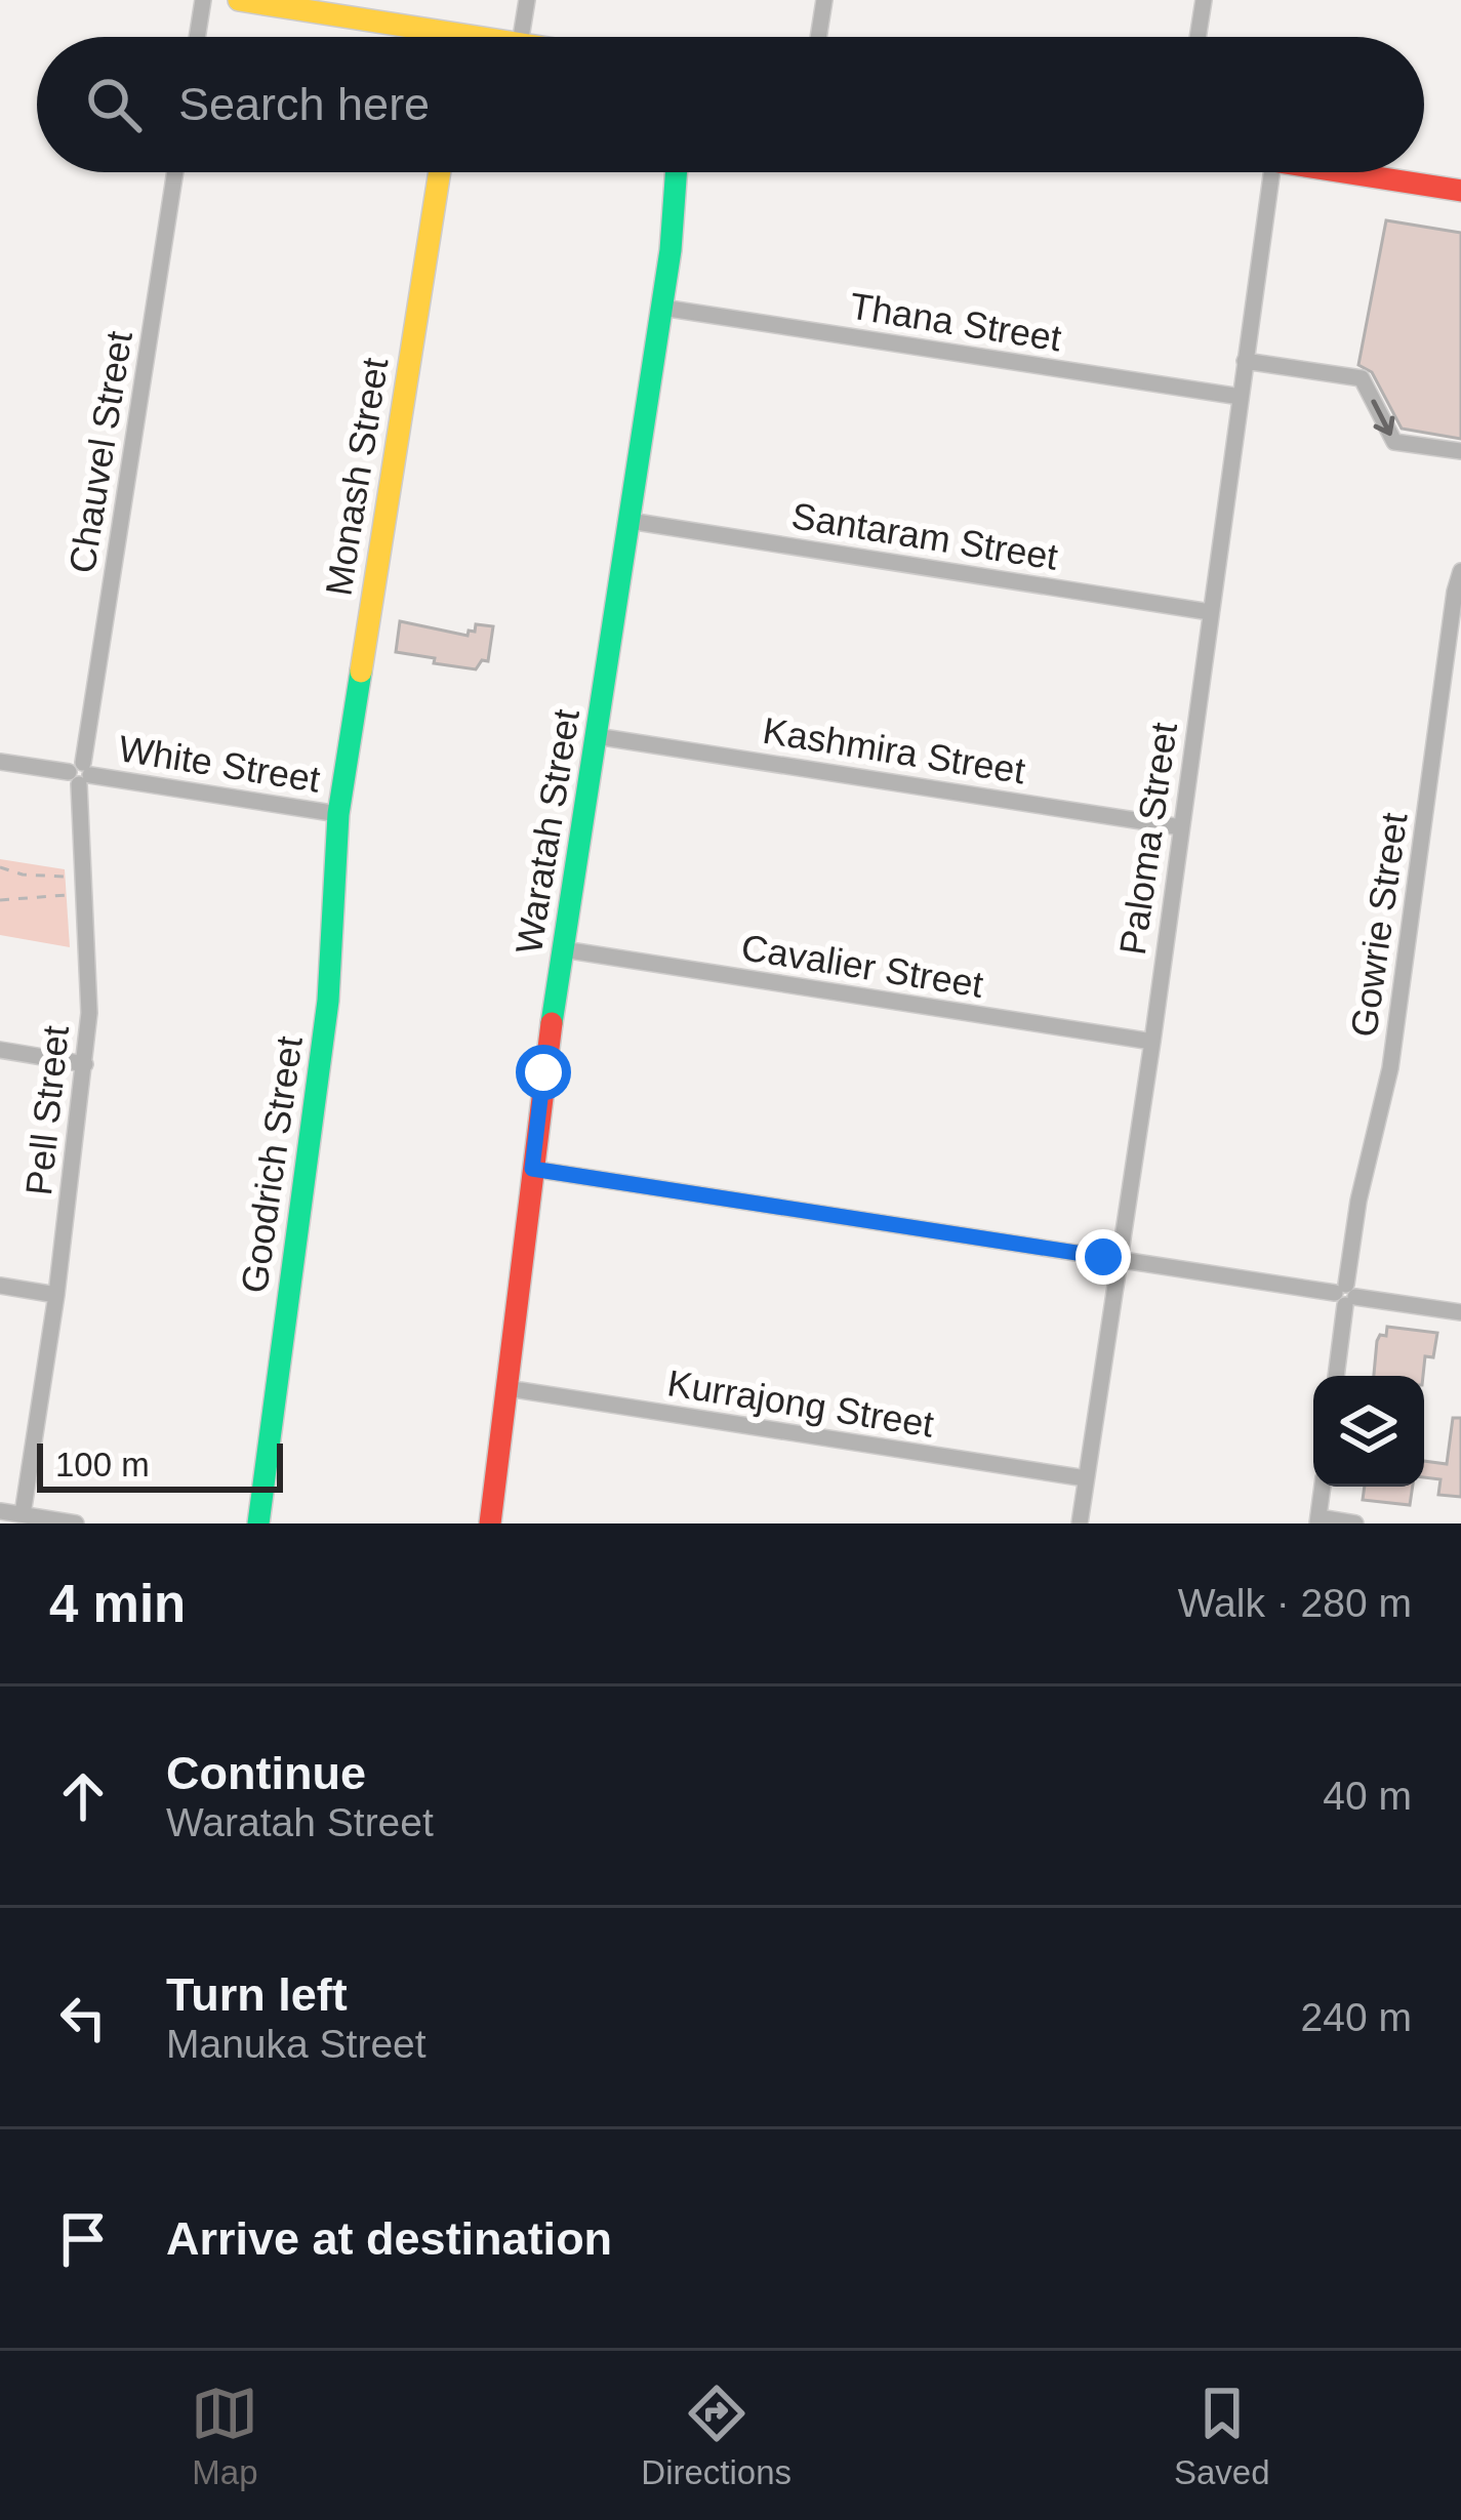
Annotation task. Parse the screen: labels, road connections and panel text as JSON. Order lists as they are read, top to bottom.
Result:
{
  "streets": {
    "main road": ["Monash Street", "Waratah Street", "Goodrich Street"],
    "street": [
      "Thana Street",
      "Chauvel Street",
      "Santaram Street",
      "Kashmira Street",
      "White Street",
      "Paloma Street",
      "Gowrie Street",
      "Cavalier Street",
      "Pell Street",
      "Kurrajong Street"
    ]
  },
  "crossings": [
    ["Thana Street", "Waratah Street"],
    ["Thana Street", "Paloma Street"],
    ["Chauvel Street", "White Street"],
    ["Chauvel Street", "Pell Street"],
    ["Monash Street", "White Street"],
    ["Monash Street", "Goodrich Street"],
    ["Santaram Street", "Waratah Street"],
    ["Santaram Street", "Paloma Street"],
    ["Kashmira Street", "Waratah Street"],
    ["Kashmira Street", "Paloma Street"],
    ["White Street", "Pell Street"],
    ["White Street", "Goodrich Street"],
    ["Waratah Street", "Cavalier Street"],
    ["Waratah Street", "Kurrajong Street"],
    ["Paloma Street", "Cavalier Street"],
    ["Paloma Street", "Kurrajong Street"]
  ],
  "scale_bar": "100 m",
  "page": {
    "search": "Search here",
    "scale": "100 m",
    "heading": ["4 min", "Walk · 280 m"],
    "list": [
      ["Continue", "Waratah Street", "40 m"],
      ["Turn left", "Manuka Street", "240 m"],
      "Arrive at destination"
    ],
    "nav": ["Map", "Directions", "Saved"]
  }
}
